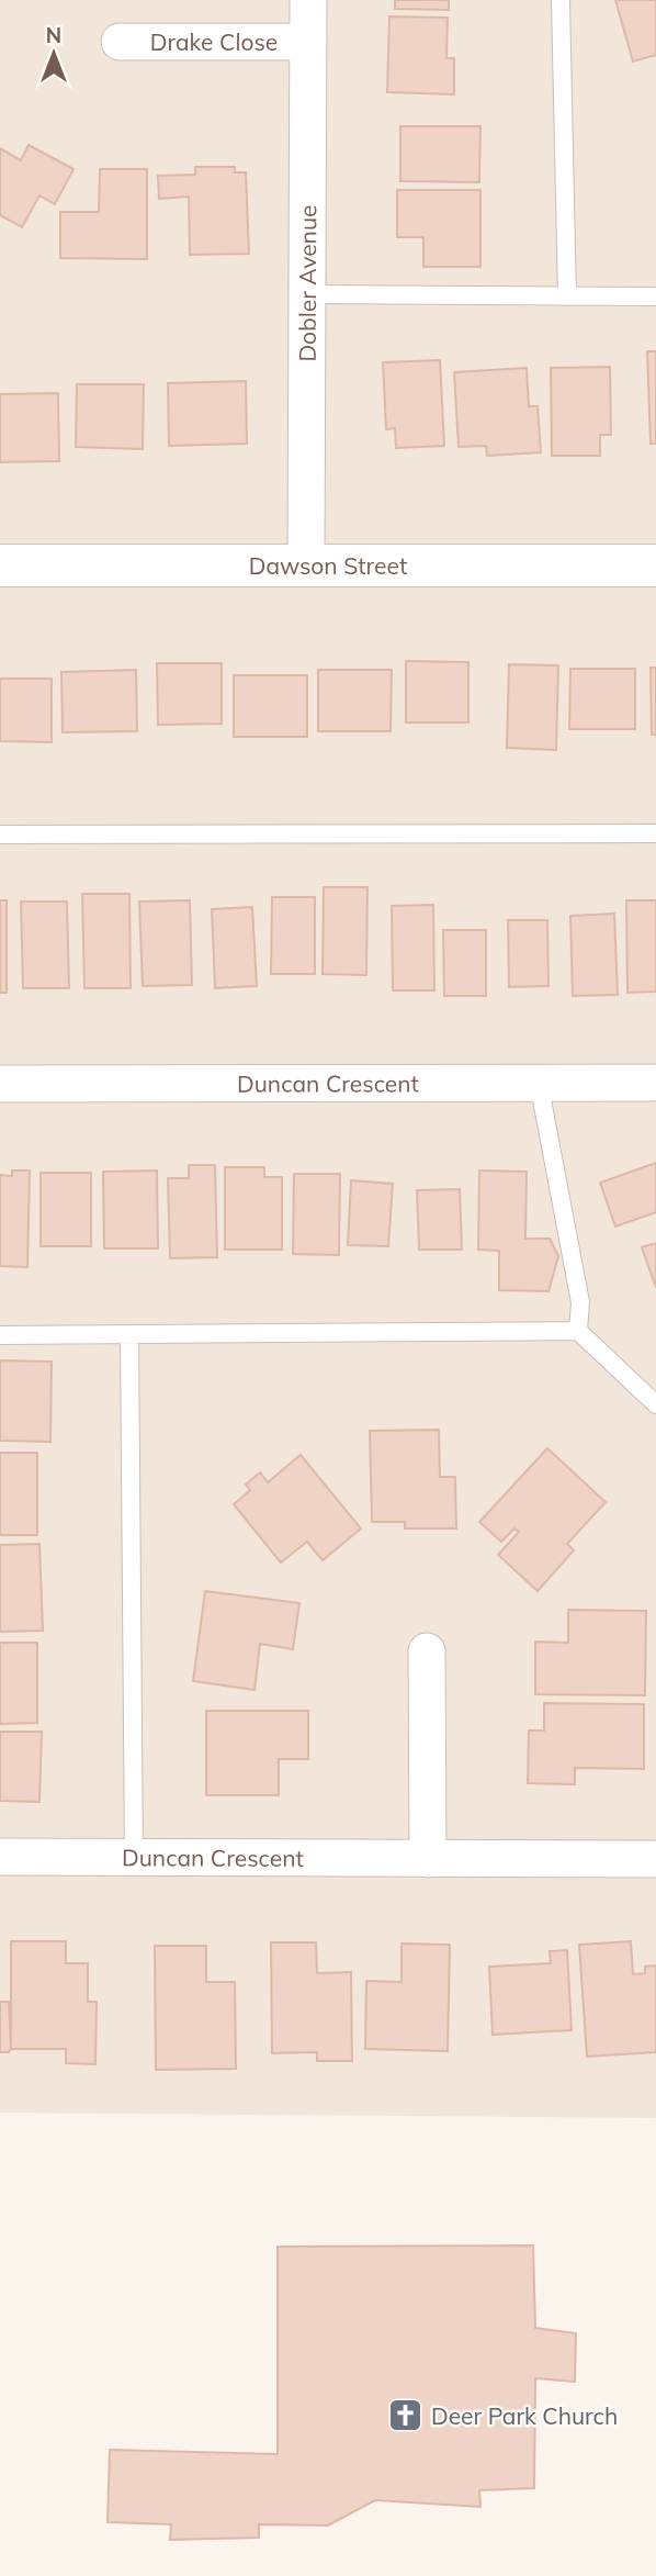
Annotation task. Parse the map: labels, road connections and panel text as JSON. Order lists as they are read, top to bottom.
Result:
{
  "streets": {
    "street": [
      "Drake Close",
      "Dobler Avenue",
      "Dawson Street",
      "Duncan Crescent"
    ]
  },
  "crossings": [
    ["Drake Close", "Dobler Avenue"],
    ["Dobler Avenue", "Dawson Street"]
  ],
  "places": {
    "church": ["Deer Park Church"]
  },
  "north": "top"
}
